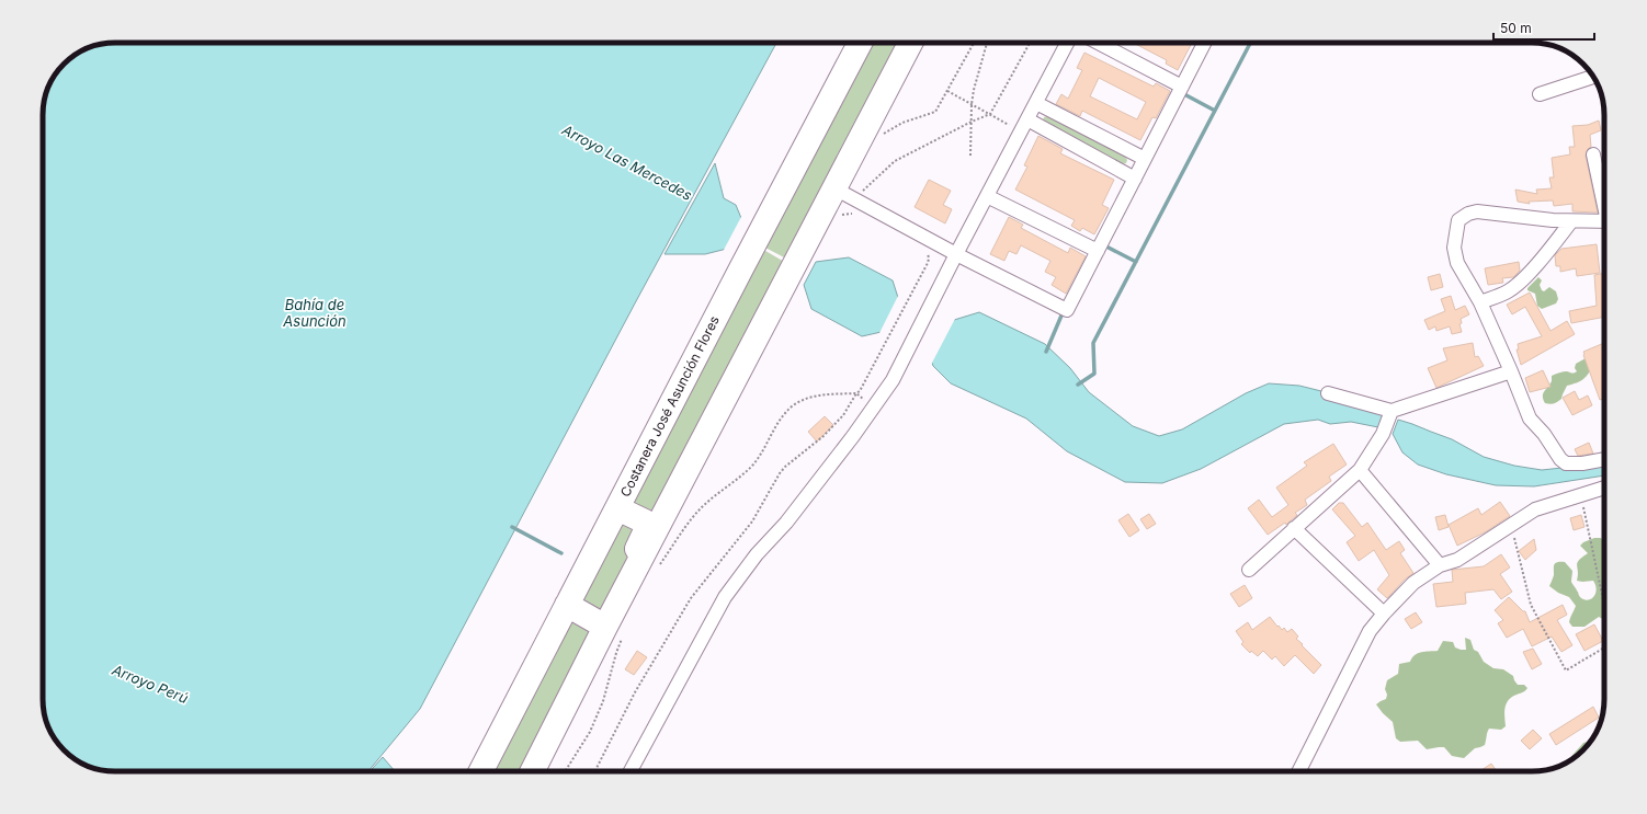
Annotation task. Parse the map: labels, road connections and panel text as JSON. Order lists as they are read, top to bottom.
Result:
{
  "streets": {
    "highway": ["Costanera José Asunción Flores"]
  },
  "water": ["Arroyo Las Mercedes", "Bahía de Asunción", "Arroyo Perú"],
  "scale_bar": "50 m"
}
